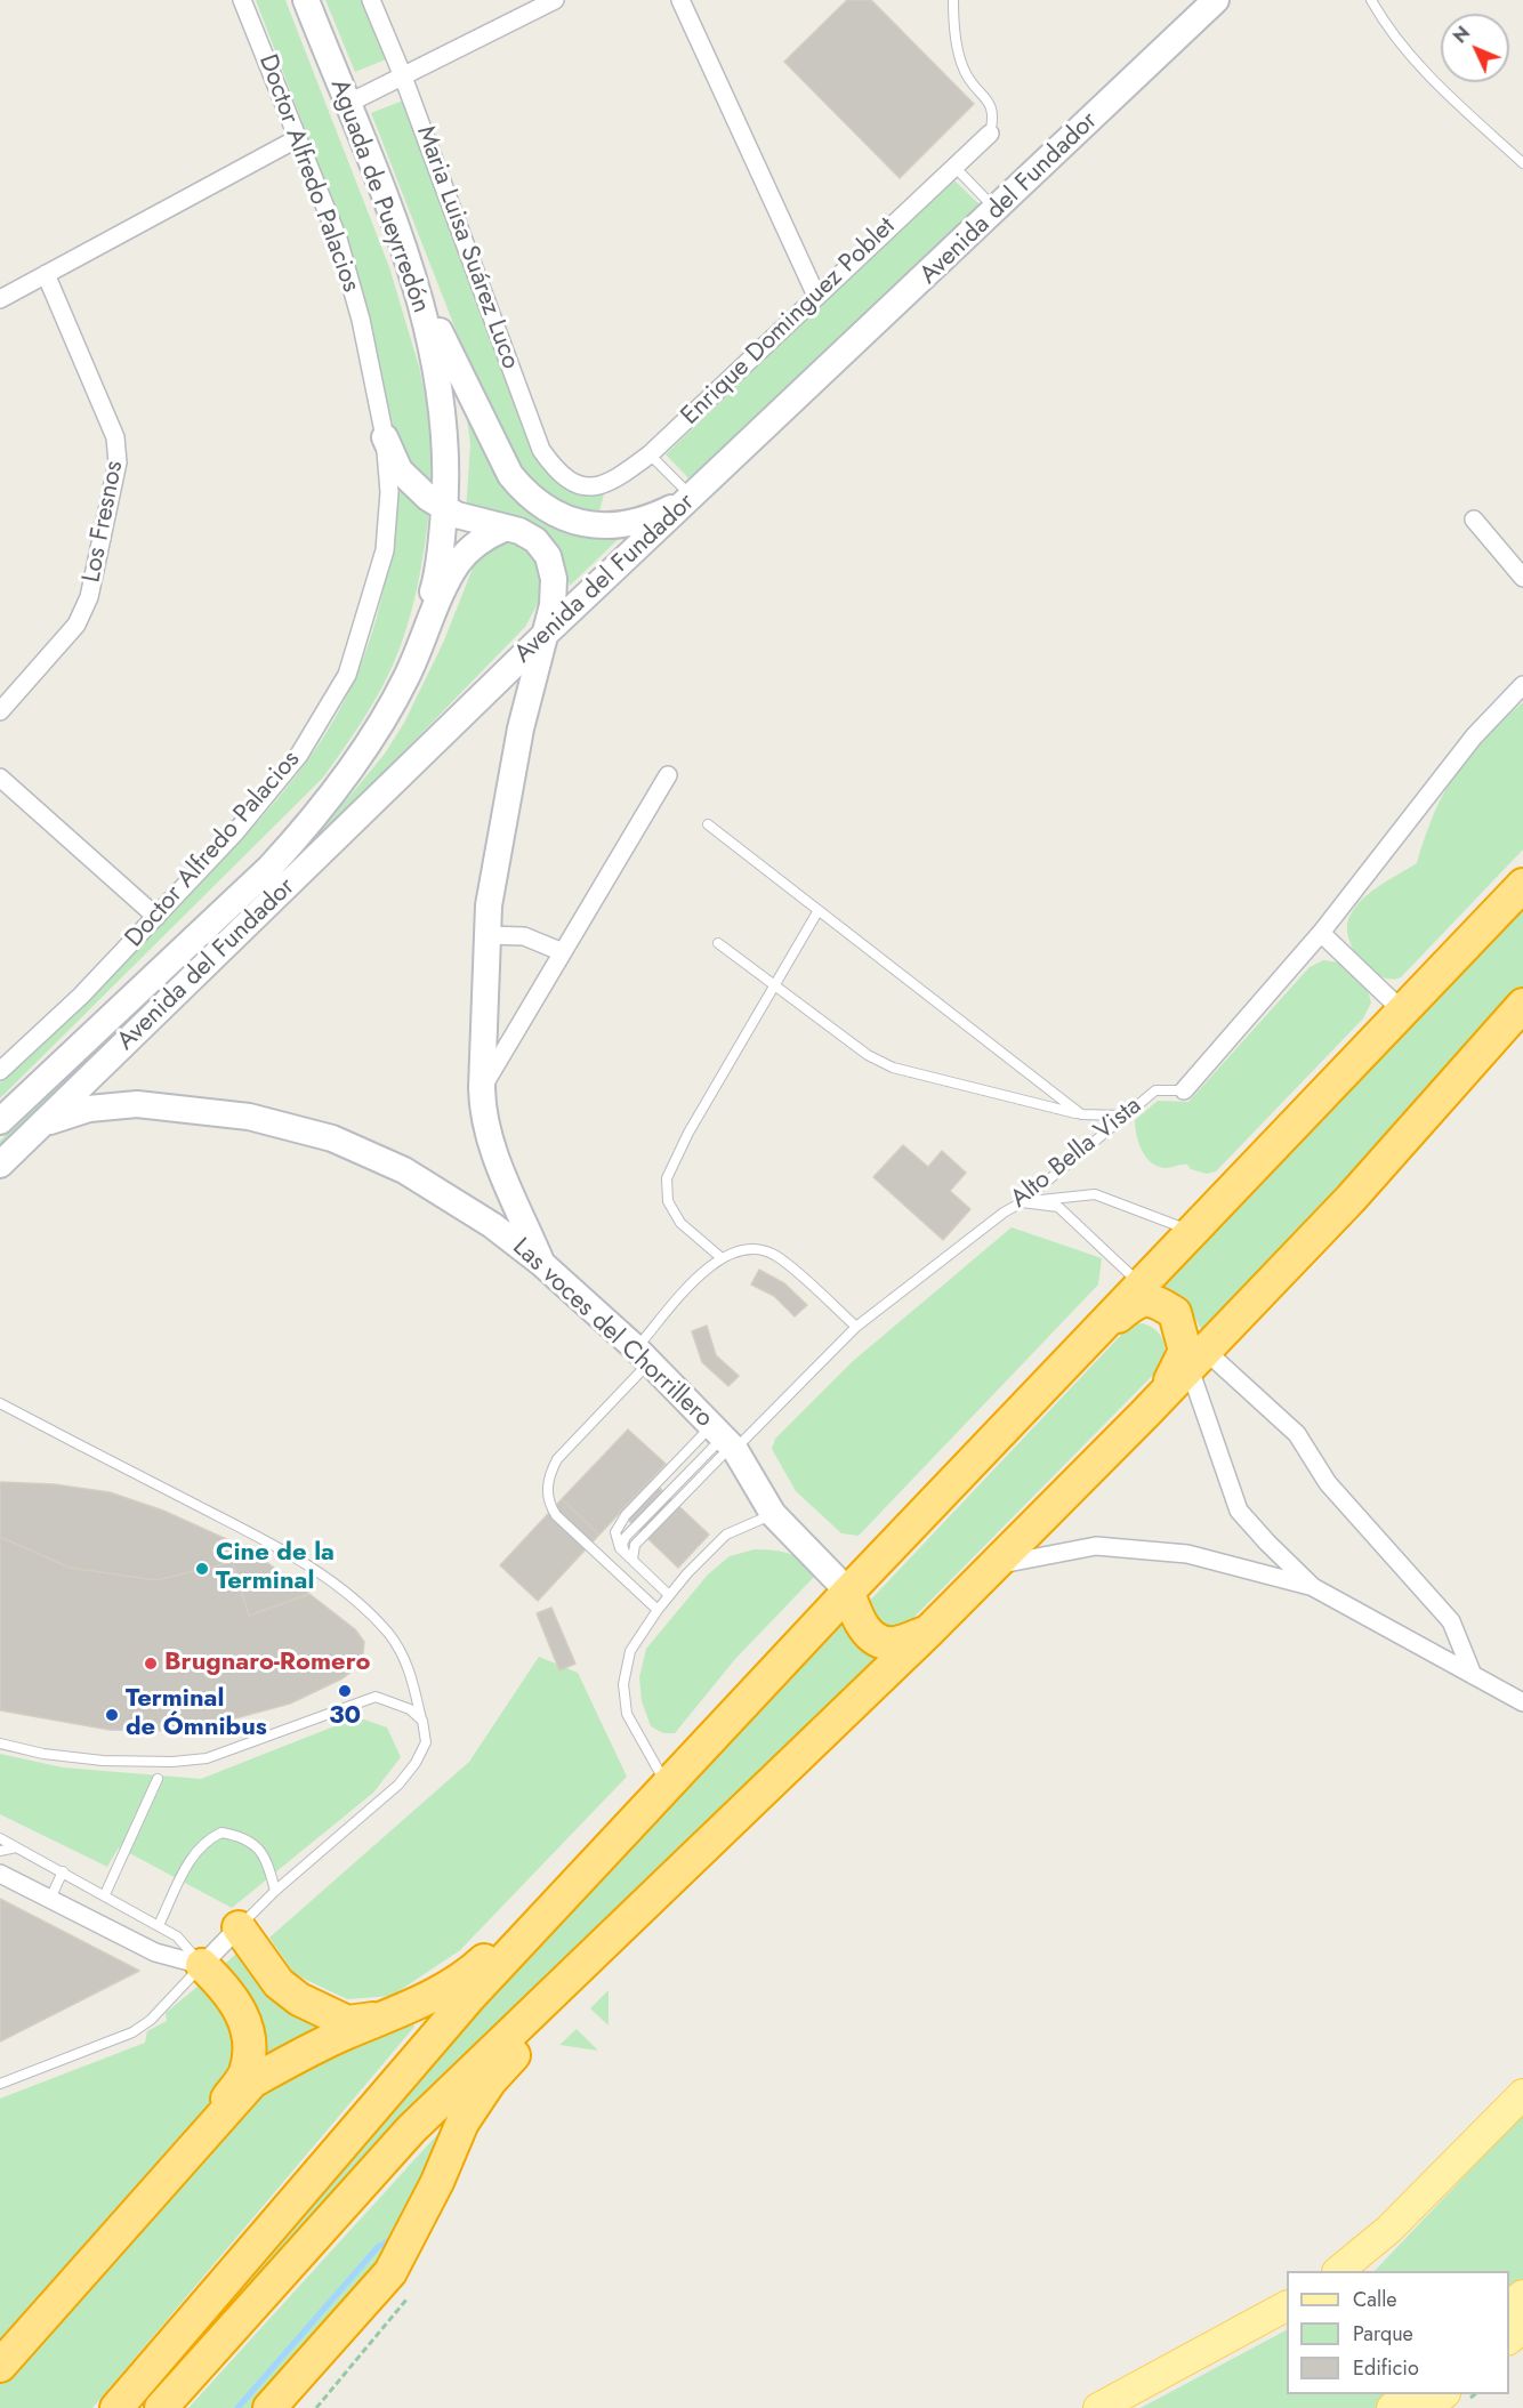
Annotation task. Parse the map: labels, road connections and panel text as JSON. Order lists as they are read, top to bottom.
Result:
{
  "streets": {
    "main road": ["Aguada de Pueyrredón", "Avenida del Fundador", "Las voces del Chorrillero"],
    "street": [
      "Doctor Alfredo Palacios",
      "Maria Luisa Suárez Luco",
      "Enrique Dominguez Poblet",
      "Los Fresnos",
      "Alto Bella Vista"
    ]
  },
  "crossings": [
    ["Aguada de Pueyrredón", "Avenida del Fundador"],
    ["Avenida del Fundador", "Las voces del Chorrillero"],
    ["Maria Luisa Suárez Luco", "Enrique Dominguez Poblet"],
    ["Alto Bella Vista", "Las voces del Chorrillero"]
  ],
  "places": [
    "Cine de la Terminal",
    "Brugnaro-Romero",
    "30",
    "Terminal de Ómnibus"
  ],
  "legend": ["Calle", "Parque", "Edificio"],
  "north": "top left"
}
